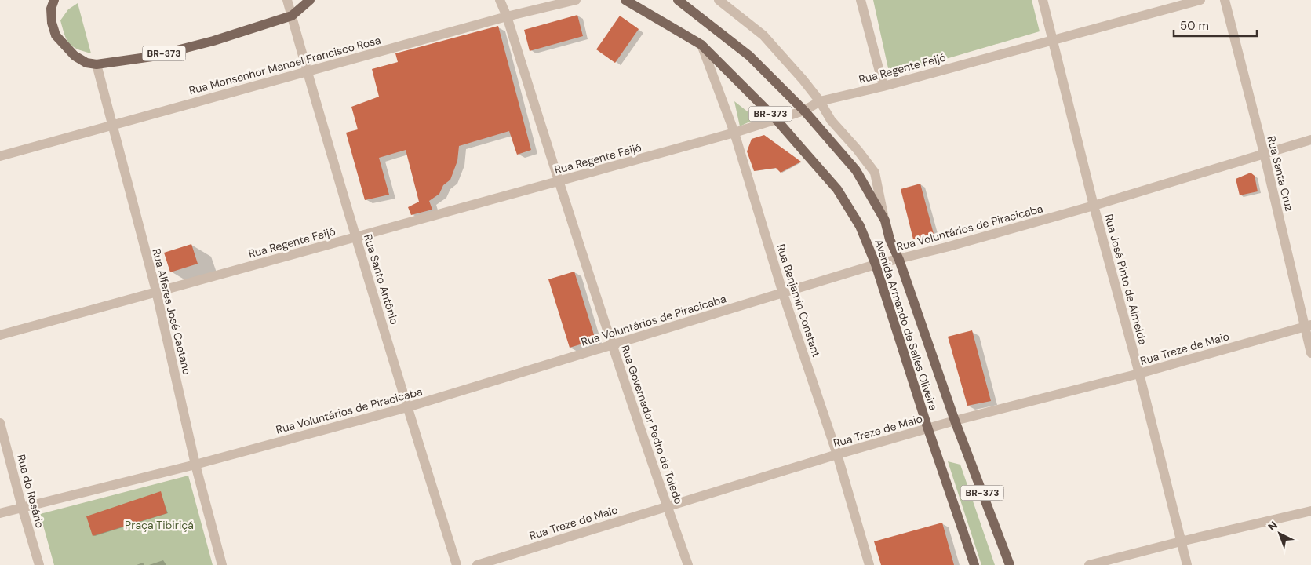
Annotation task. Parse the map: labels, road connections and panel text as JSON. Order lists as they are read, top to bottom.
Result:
{
  "streets": {
    "main road": ["BR-373", "Avenida Armando de Salles Oliveira"],
    "street": [
      "Rua Monsenhor Manoel Francisco Rosa",
      "Rua Regente Feijó",
      "Rua Santa Cruz",
      "Rua Voluntários de Piracicaba",
      "Rua Santo Antônio",
      "Rua José Pinto de Almeida",
      "Rua Benjamin Constant",
      "Rua Alferes José Caetano",
      "Rua Treze de Maio",
      "Rua Governador Pedro de Toledo",
      "Rua do Rosário"
    ]
  },
  "crossings": [
    ["BR-373", "Rua Santo Antônio"],
    ["BR-373", "Rua Alferes José Caetano"],
    ["Rua Monsenhor Manoel Francisco Rosa", "Rua Santo Antônio"],
    ["Rua Monsenhor Manoel Francisco Rosa", "Rua Alferes José Caetano"],
    ["Rua Monsenhor Manoel Francisco Rosa", "Rua Governador Pedro de Toledo"],
    ["Rua Regente Feijó", "Rua Santo Antônio"],
    ["Rua Regente Feijó", "Rua José Pinto de Almeida"],
    ["Rua Regente Feijó", "Rua Benjamin Constant"],
    ["Rua Regente Feijó", "Rua Alferes José Caetano"],
    ["Rua Regente Feijó", "Avenida Armando de Salles Oliveira"],
    ["Rua Regente Feijó", "Rua Governador Pedro de Toledo"],
    ["Rua Santa Cruz", "Rua Voluntários de Piracicaba"],
    ["Rua Santa Cruz", "Rua Treze de Maio"],
    ["Rua Voluntários de Piracicaba", "Rua Santo Antônio"],
    ["Rua Voluntários de Piracicaba", "Rua José Pinto de Almeida"],
    ["Rua Voluntários de Piracicaba", "Rua Benjamin Constant"],
    ["Rua Voluntários de Piracicaba", "Rua Alferes José Caetano"],
    ["Rua Voluntários de Piracicaba", "Avenida Armando de Salles Oliveira"],
    ["Rua Voluntários de Piracicaba", "Rua Governador Pedro de Toledo"],
    ["Rua Voluntários de Piracicaba", "Rua do Rosário"],
    ["Rua José Pinto de Almeida", "Rua Treze de Maio"],
    ["Rua Benjamin Constant", "Avenida Armando de Salles Oliveira"],
    ["Rua Benjamin Constant", "Rua Treze de Maio"],
    ["Avenida Armando de Salles Oliveira", "Rua Treze de Maio"],
    ["Rua Treze de Maio", "Rua Governador Pedro de Toledo"]
  ],
  "parks": ["Praça Tibiriçá"],
  "scale_bar": "50 m",
  "north": "top left"
}
